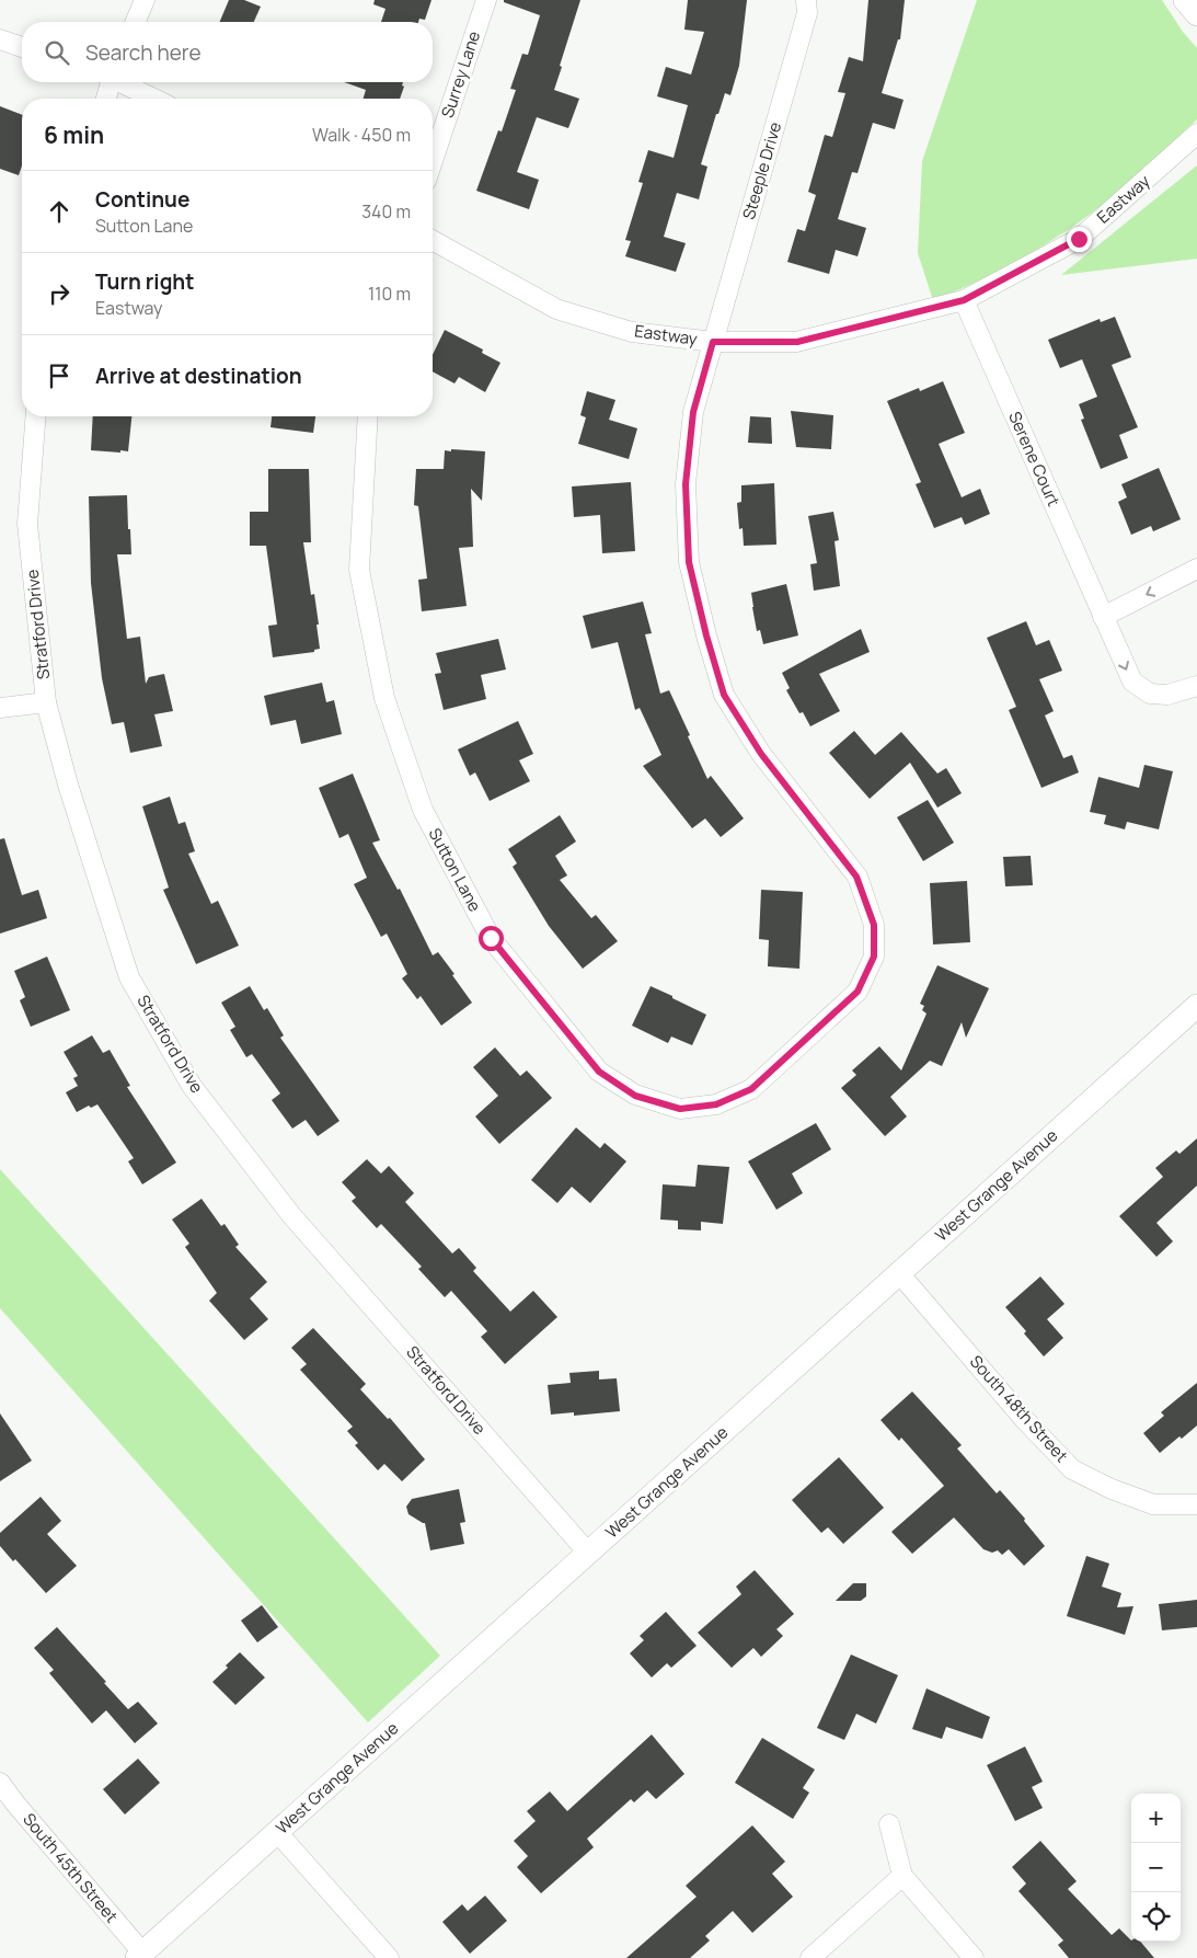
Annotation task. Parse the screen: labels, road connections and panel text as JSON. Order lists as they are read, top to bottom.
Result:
{
  "streets": {
    "street": [
      "Surrey Lane",
      "Steeple Drive",
      "Eastway",
      "Serene Court",
      "Stratford Drive",
      "Sutton Lane",
      "West Grange Avenue",
      "South 48th Street",
      "South 45th Street"
    ]
  },
  "crossings": [
    ["Steeple Drive", "Eastway"],
    ["Steeple Drive", "Sutton Lane"],
    ["Eastway", "Serene Court"],
    ["Eastway", "Sutton Lane"],
    ["Stratford Drive", "West Grange Avenue"],
    ["West Grange Avenue", "South 48th Street"],
    ["West Grange Avenue", "South 45th Street"]
  ],
  "page": {
    "search": "Search here",
    "heading": ["6 min", "Walk · 450 m"],
    "list": [
      ["Continue", "Sutton Lane", "340 m"],
      ["Turn right", "Eastway", "110 m"],
      "Arrive at destination"
    ],
    "map_buttons": ["+", "−"]
  }
}
